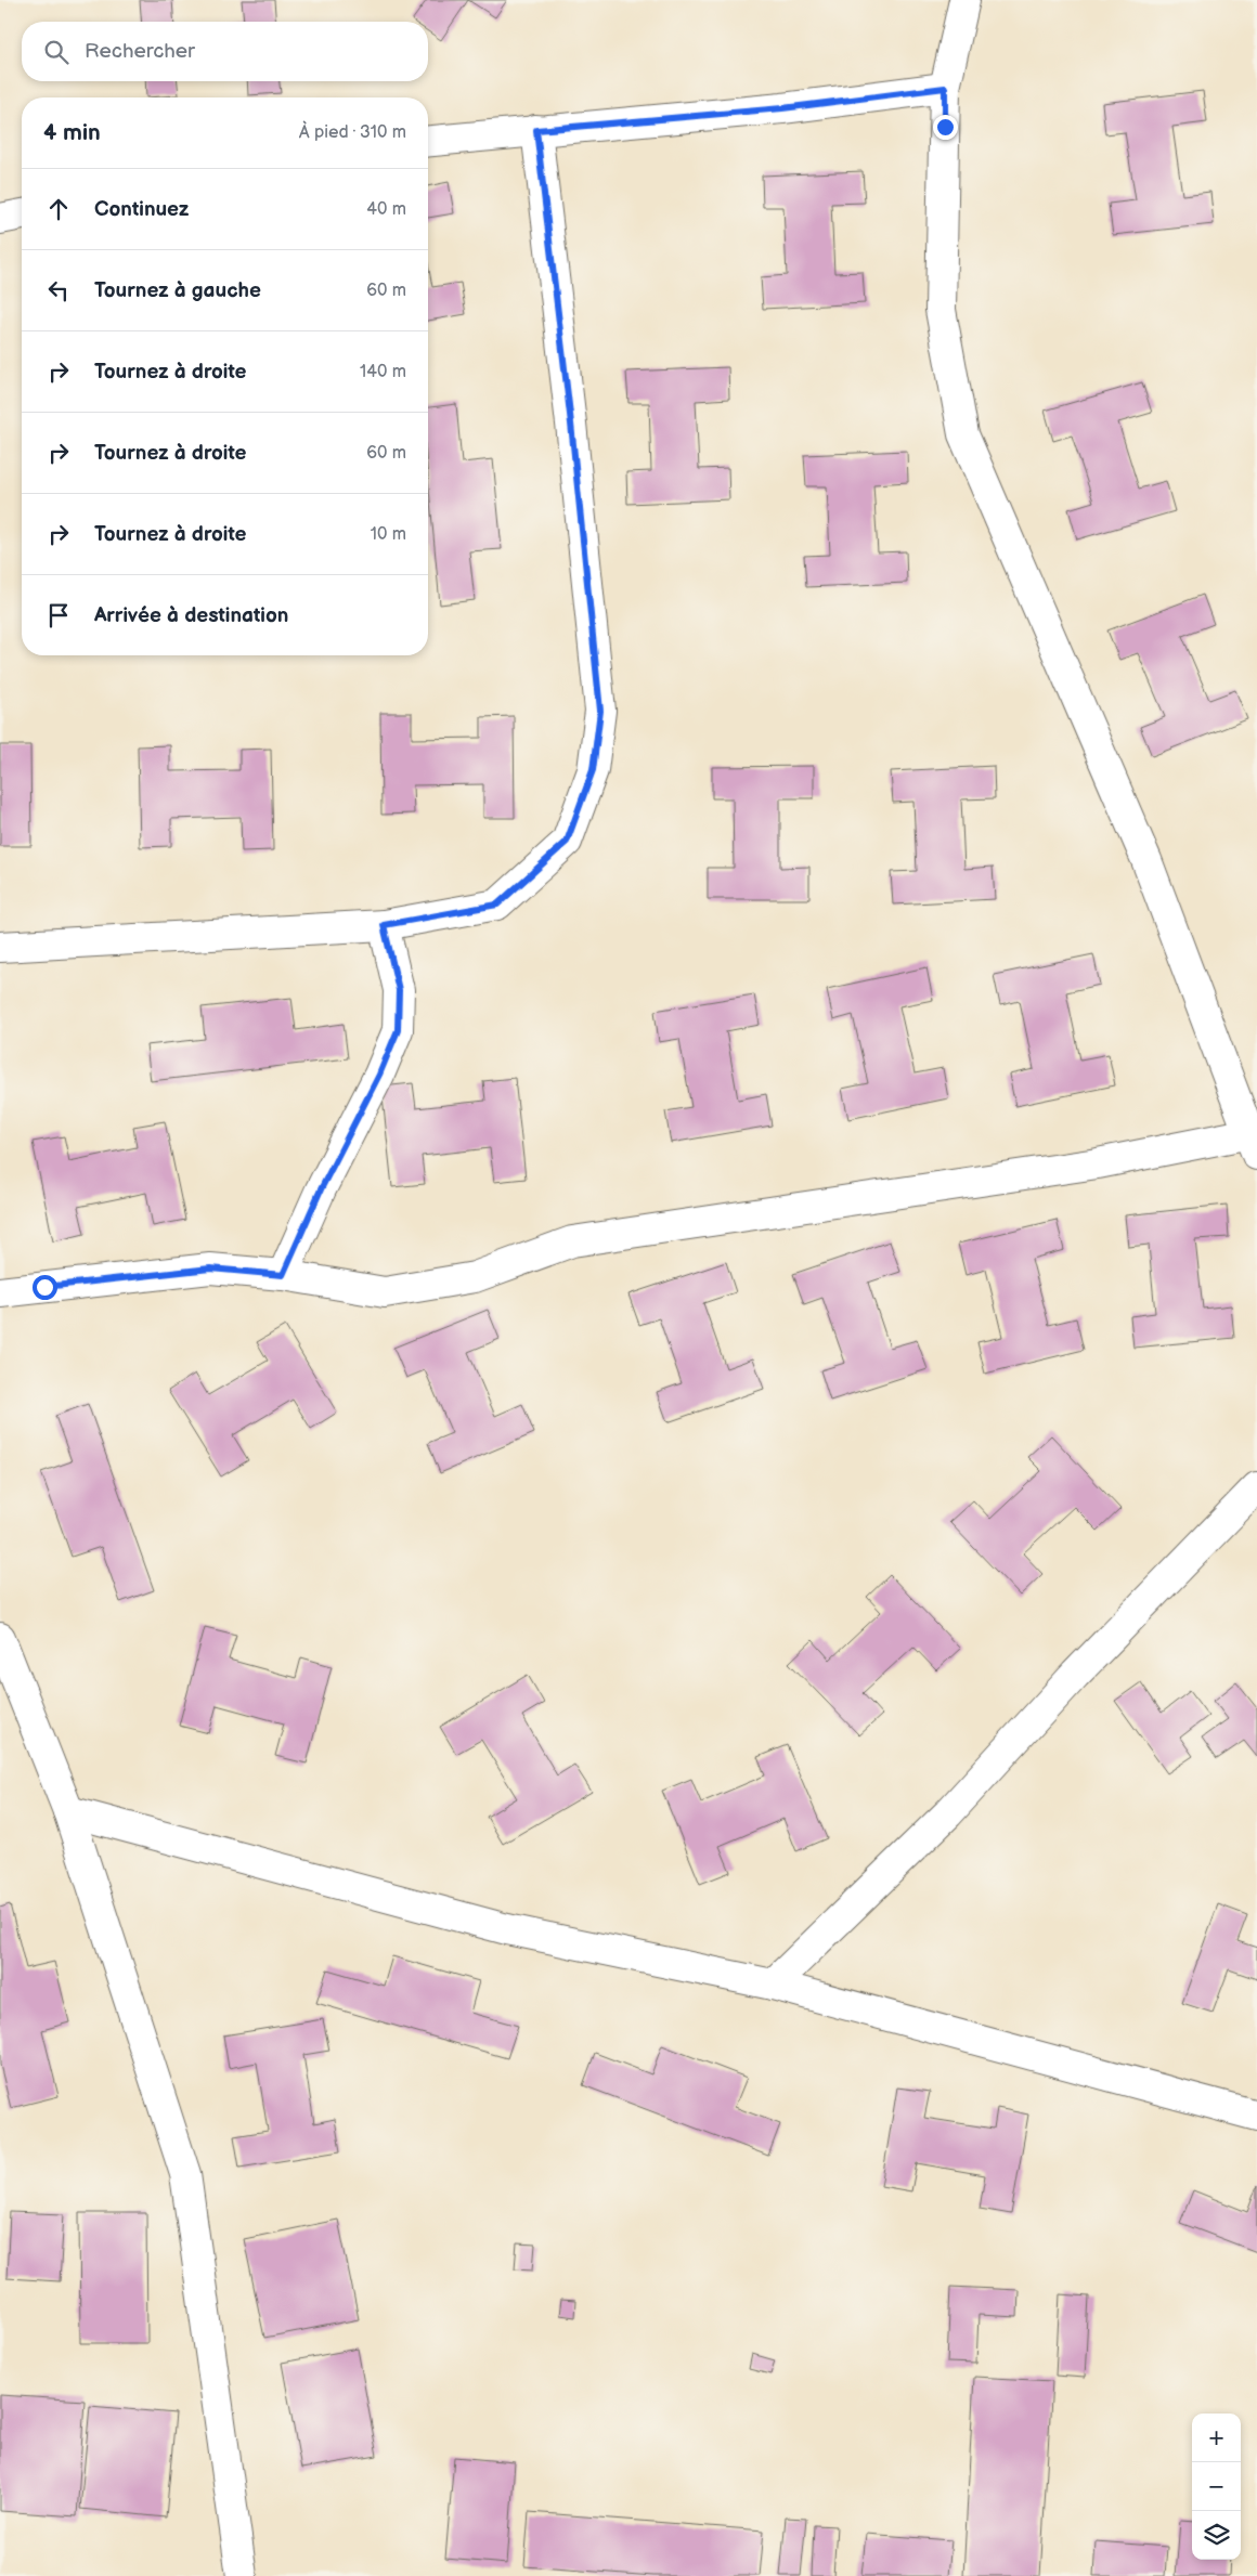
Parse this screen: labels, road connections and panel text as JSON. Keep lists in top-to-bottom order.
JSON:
{
  "page": {
    "search": "Rechercher",
    "heading": ["4 min", "À pied · 310 m"],
    "list": [
      ["Continuez", "40 m"],
      ["Tournez à gauche", "60 m"],
      ["Tournez à droite", "140 m"],
      ["Tournez à droite", "60 m"],
      ["Tournez à droite", "10 m"],
      "Arrivée à destination"
    ],
    "map_buttons": ["+", "−"]
  }
}
